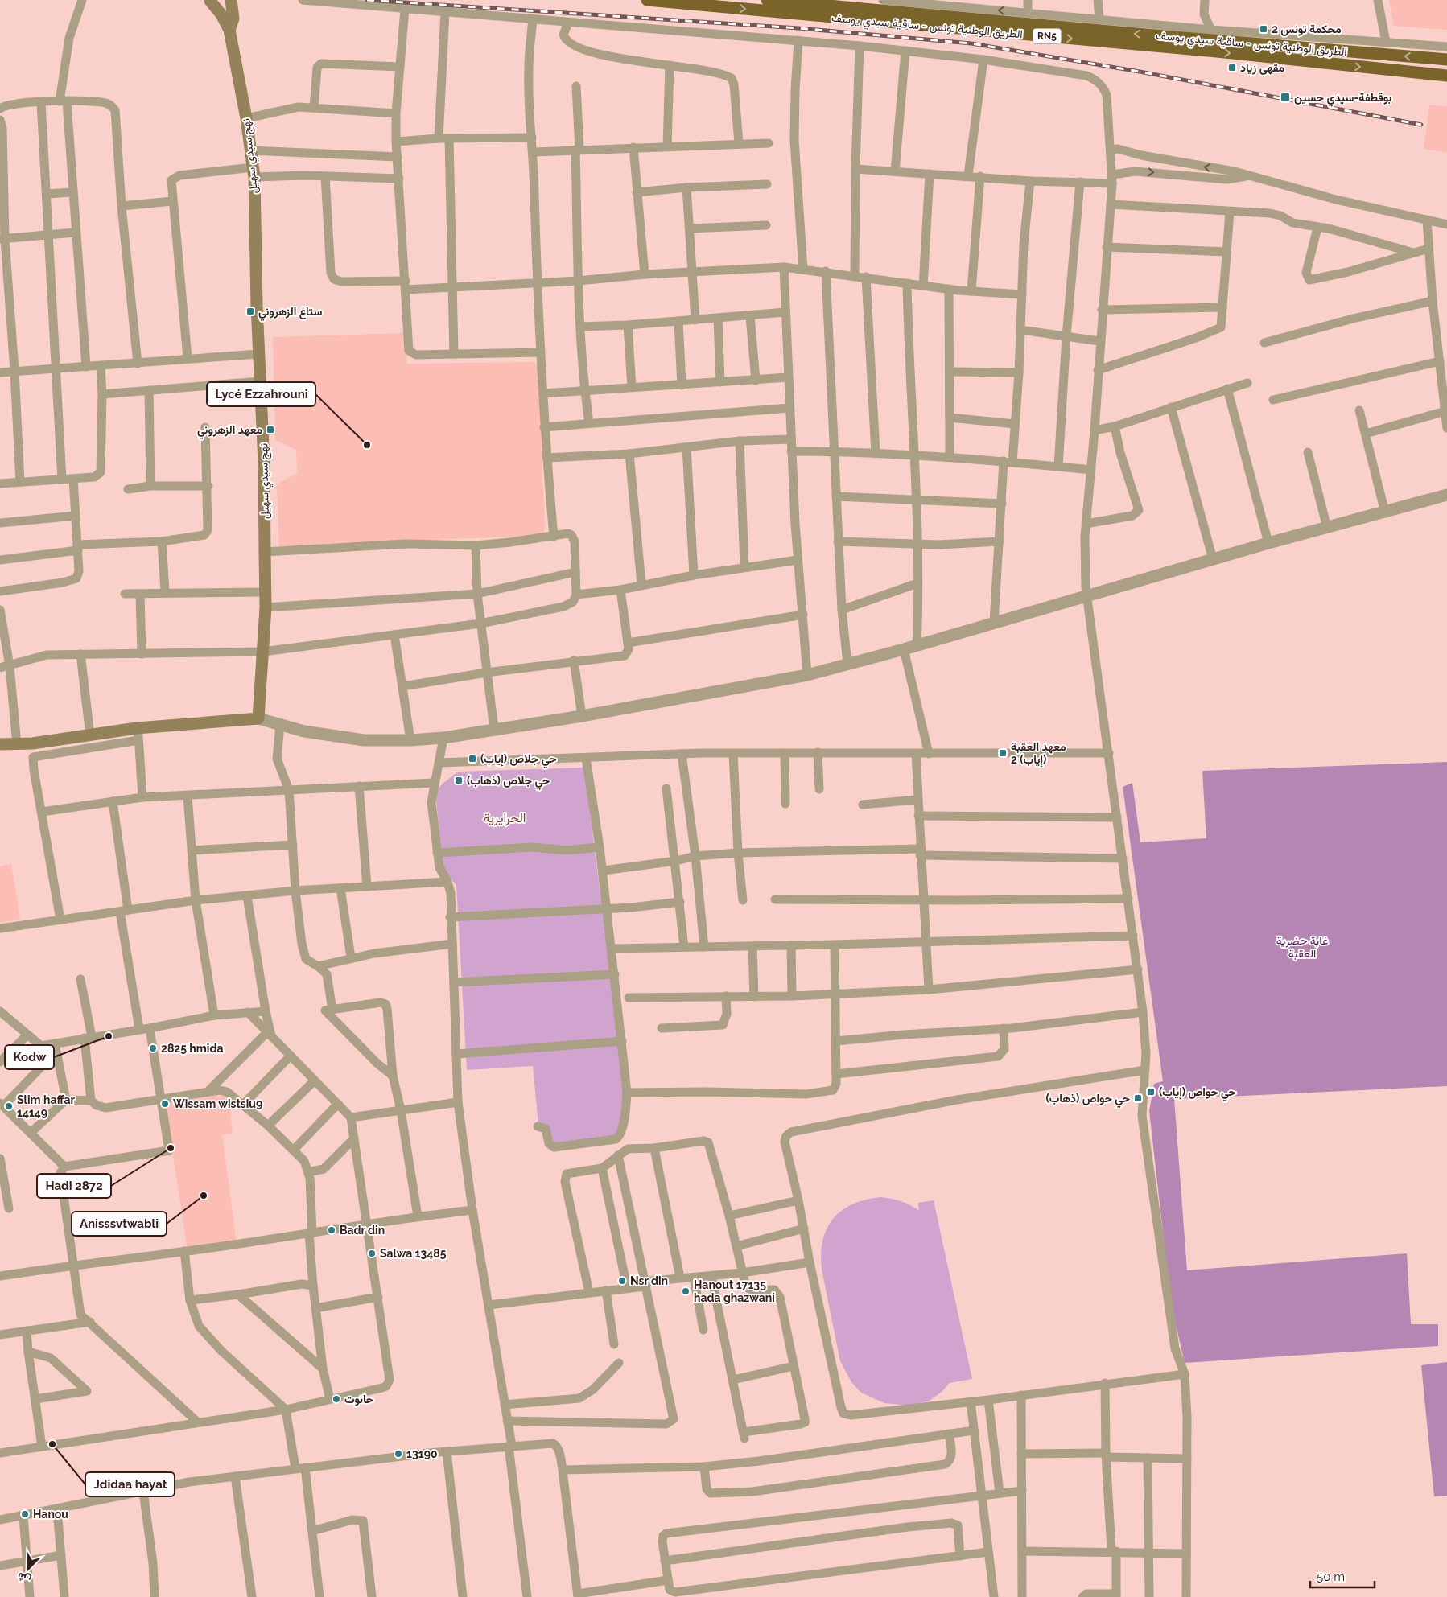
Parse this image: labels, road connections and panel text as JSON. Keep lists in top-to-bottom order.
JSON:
{
  "streets": {
    "highway": ["الطريق الوطنية تونس - ساقية سيدي يوسف", "RN5"],
    "main road": ["نهج سيدي سهيل"]
  },
  "districts": ["الحرايرية"],
  "parks": ["غابة حضرية العقبة"],
  "places": {
    "transit": [
      "محكمة تونس 2",
      "مقهى زياد",
      "بوقطفة-سيدي حسين",
      "ستاغ الزهروني",
      "معهد الزهروني",
      "معهد العقبة 2 (إياب)",
      "حي جلاص (إياب)",
      "حي جلاص (ذهاب)",
      "حي حواص (إياب)",
      "حي حواص (ذهاب)"
    ],
    "other": [
      "Lycé Ezzahrouni",
      "Kodw",
      "2825 hmida",
      "Wissam wistsiu9",
      "Slim haffar 14149",
      "Hadi 2872",
      "Anisssvtwabli",
      "Badr din",
      "Salwa 13485",
      "Nsr din",
      "Hanout 17135 hada ghazwani",
      "حانوت",
      "Jdidaa hayat",
      "13190",
      "Hanou"
    ]
  },
  "scale_bar": "50 m",
  "north": "bottom left"
}
